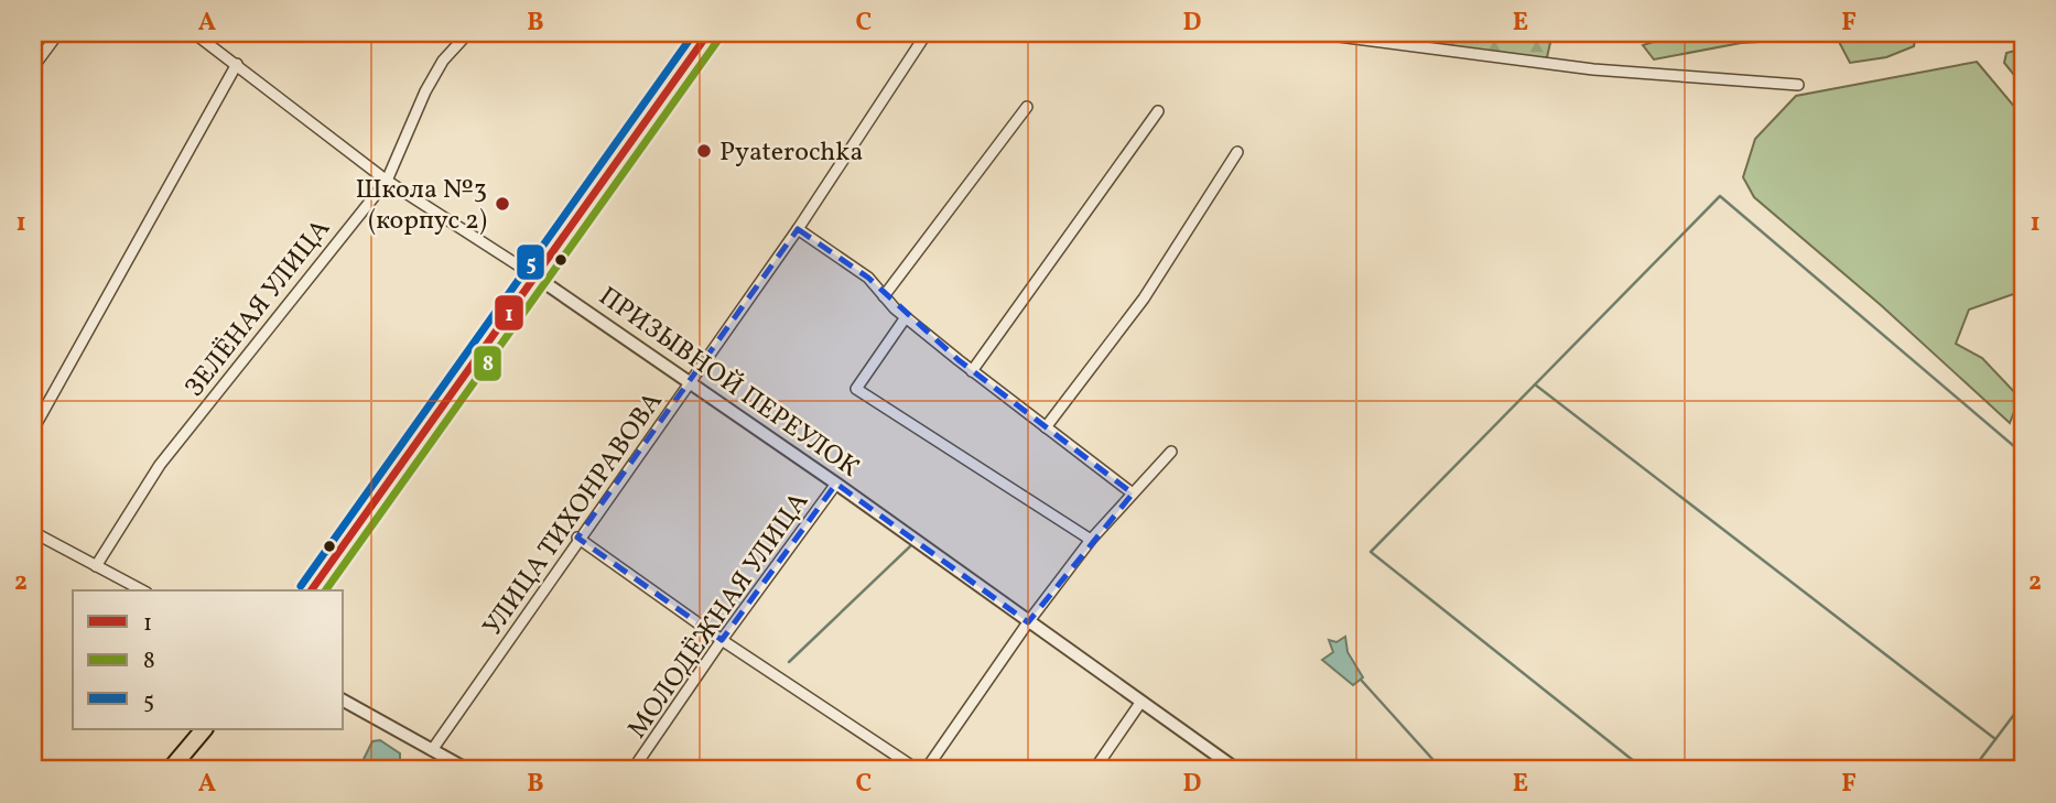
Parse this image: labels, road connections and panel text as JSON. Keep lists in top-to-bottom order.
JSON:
{
  "streets": {
    "street": [
      "ЗЕЛЁНАЯ УЛИЦА",
      "ПРИЗЫВНОЙ ПЕРЕУЛОК",
      "УЛИЦА ТИХОНРАВОВА",
      "МОЛОДЁЖНАЯ УЛИЦА"
    ]
  },
  "crossings": [
    ["ЗЕЛЁНАЯ УЛИЦА", "ПРИЗЫВНОЙ ПЕРЕУЛОК"],
    ["ПРИЗЫВНОЙ ПЕРЕУЛОК", "УЛИЦА ТИХОНРАВОВА"],
    ["ПРИЗЫВНОЙ ПЕРЕУЛОК", "МОЛОДЁЖНАЯ УЛИЦА"]
  ],
  "places": ["Pyaterochka", "Школа №3 (корпус 2)"],
  "lines": ["transit line 1", "transit line 5", "transit line 8"],
  "legend": ["1", "8", "5"],
  "grid": {
    "columns": [
      "A",
      "B",
      "C",
      "D",
      "E",
      "F"
    ],
    "rows": ["1", "2"]
  }
}
